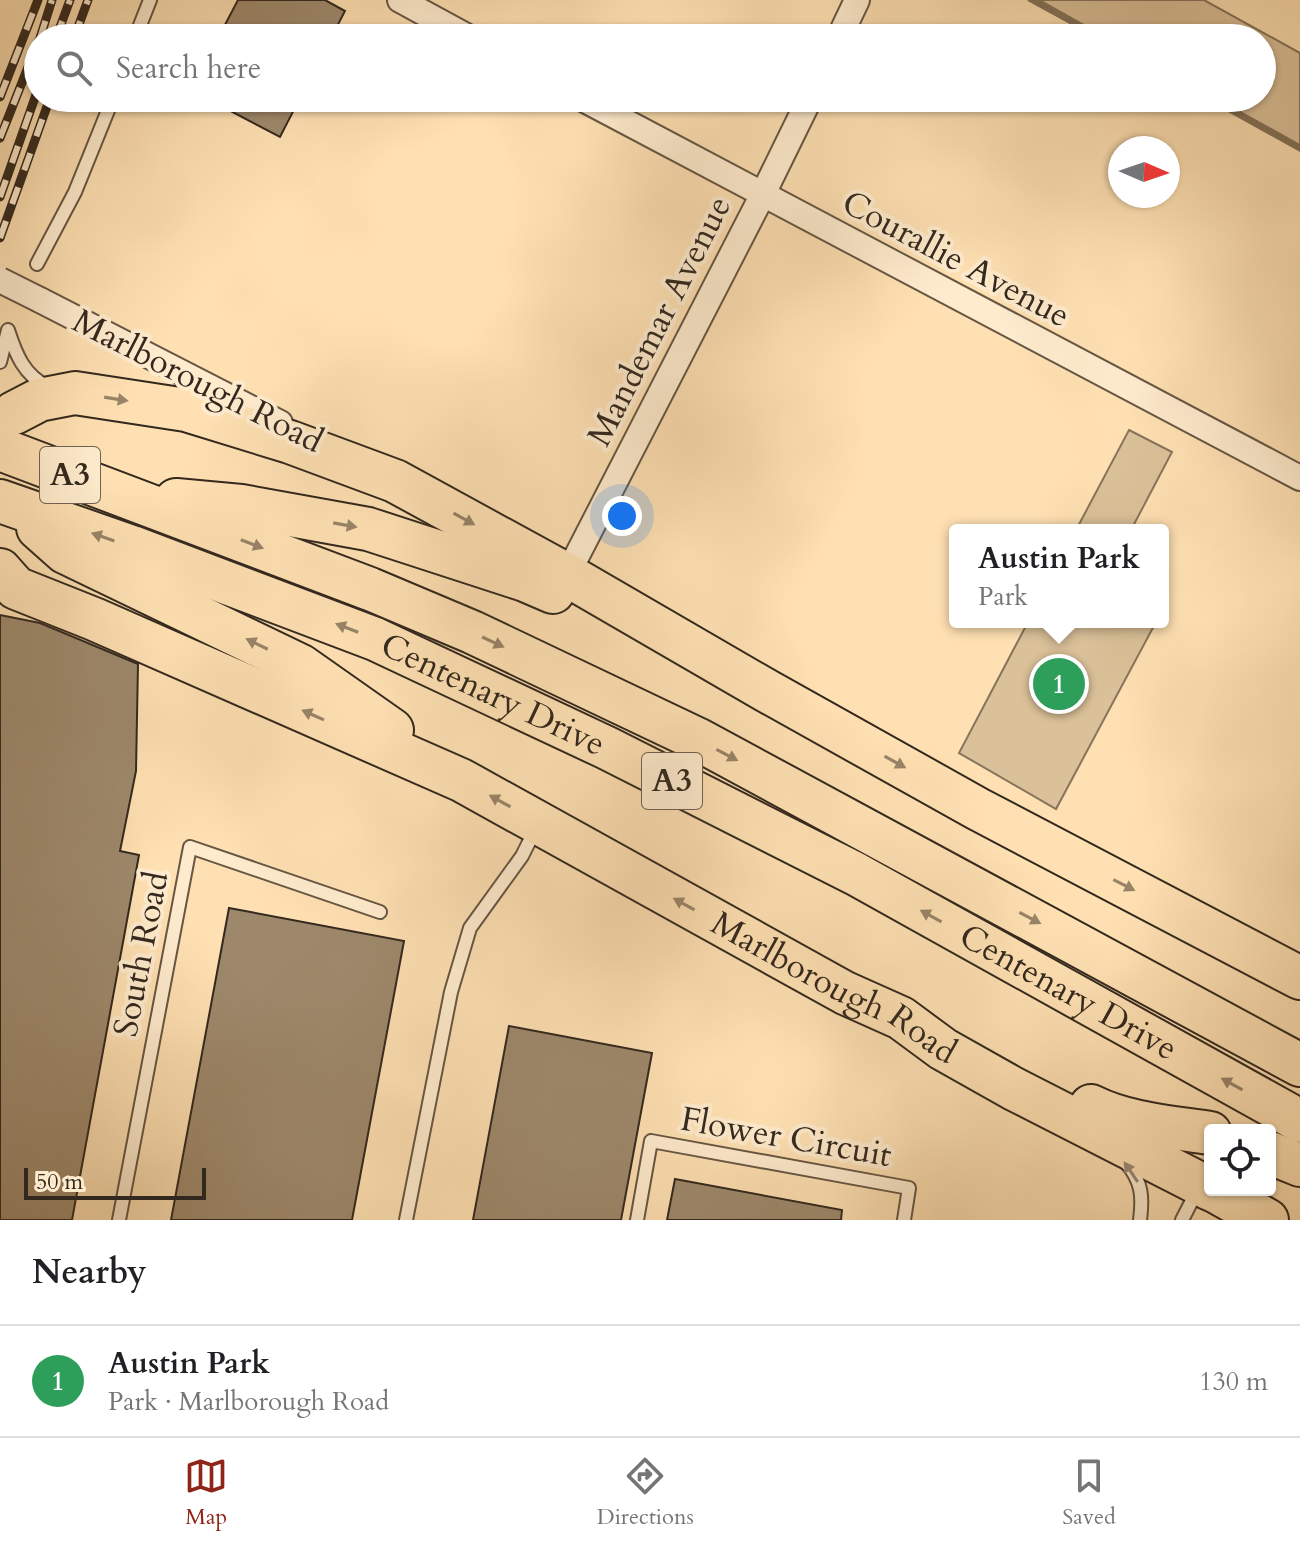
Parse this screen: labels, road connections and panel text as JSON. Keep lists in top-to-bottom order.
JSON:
{
  "streets": {
    "highway": ["Marlborough Road", "A3", "Centenary Drive"],
    "street": ["Courallie Avenue", "Mandemar Avenue"],
    "lane": ["South Road", "Flower Circuit"]
  },
  "crossings": [
    ["Courallie Avenue", "Mandemar Avenue"]
  ],
  "one_way": ["Marlborough Road"],
  "scale_bar": "50 m",
  "north": "right",
  "page": {
    "search": "Search here",
    "popup": ["Austin Park", "Park"],
    "pins": "1",
    "scale": "50 m",
    "heading": "Nearby",
    "list": [
      {
        "mark": "1",
        "name": "Austin Park",
        "note": "Park · Marlborough Road",
        "value": "130 m"
      }
    ],
    "nav": ["Map", "Directions", "Saved"]
  }
}
